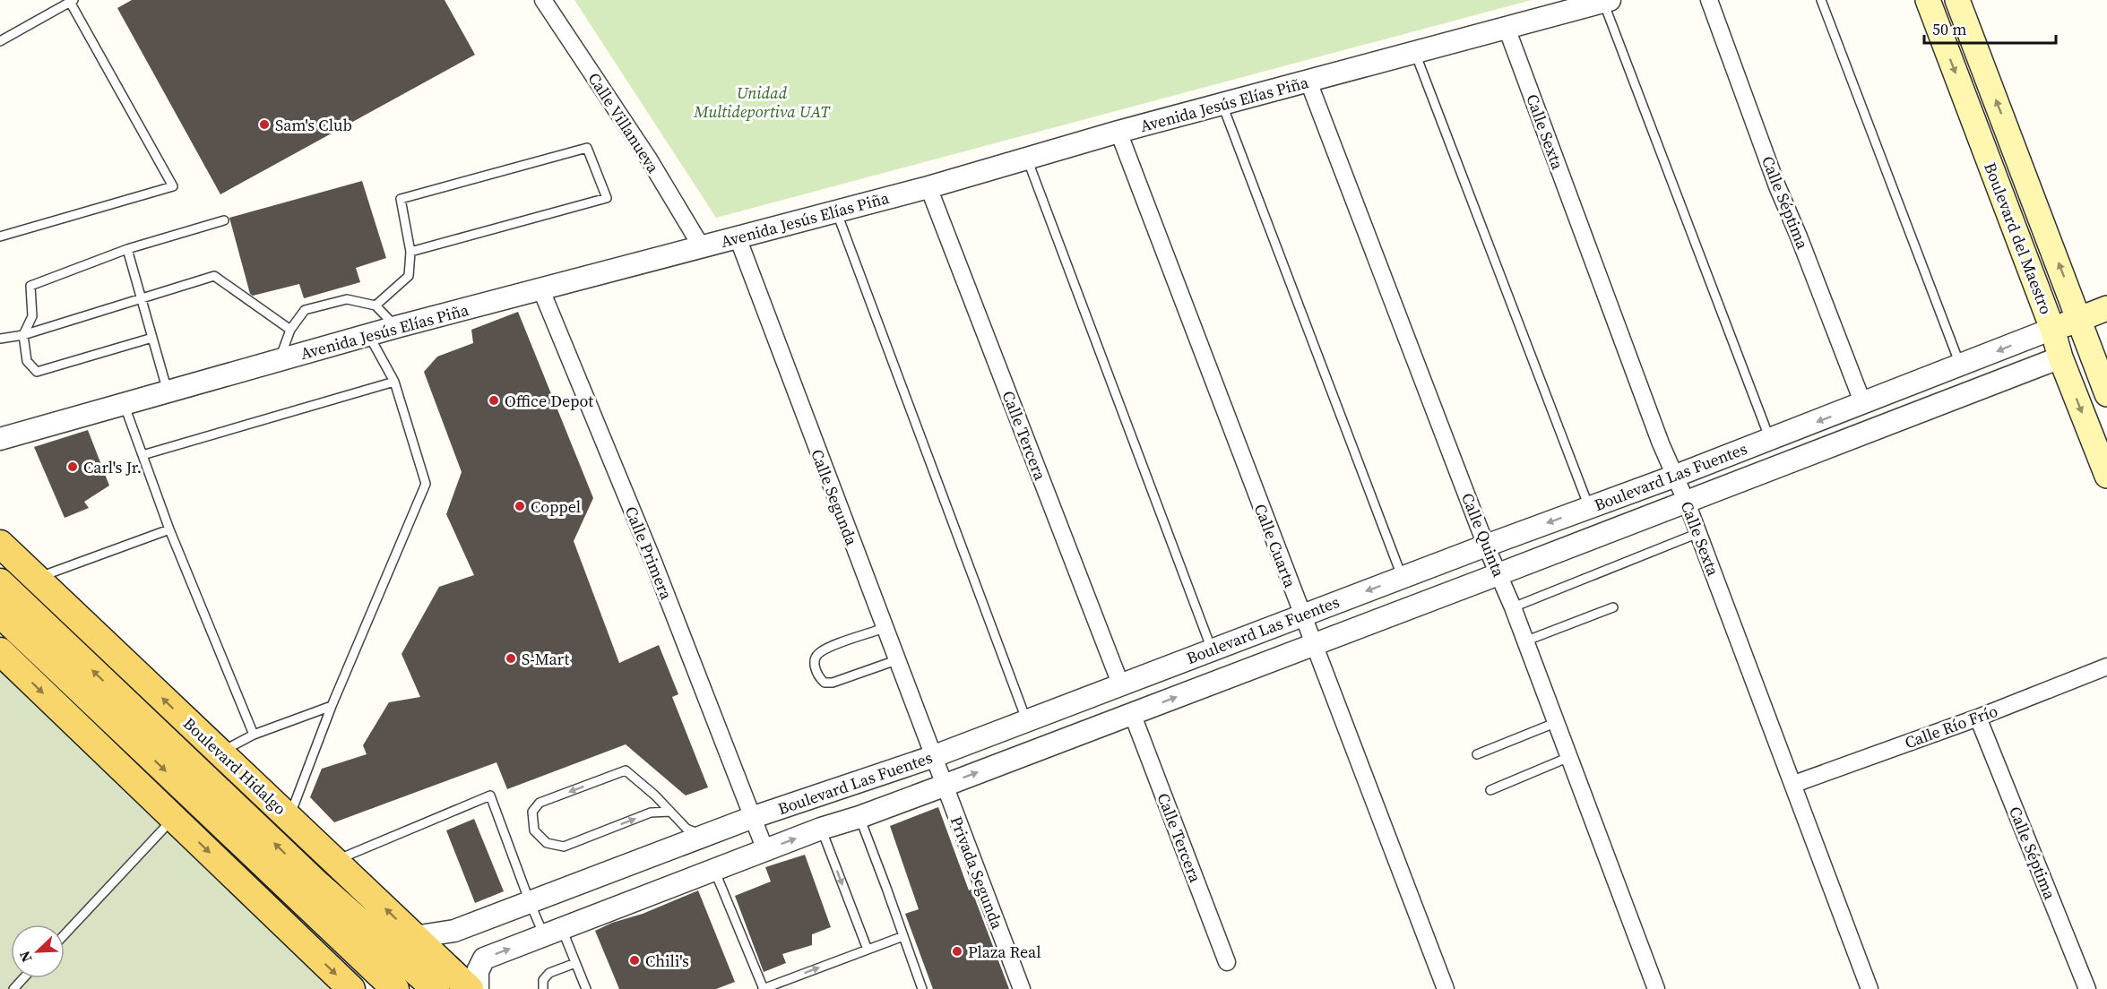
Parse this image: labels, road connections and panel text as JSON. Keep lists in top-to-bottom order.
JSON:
{
  "streets": {
    "main road": ["Boulevard del Maestro", "Boulevard Las Fuentes", "Boulevard Hidalgo"],
    "street": [
      "Avenida Jesús Elías Piña",
      "Calle Villanueva",
      "Calle Sexta",
      "Calle Séptima",
      "Calle Tercera",
      "Calle Segunda",
      "Calle Quinta",
      "Calle Cuarta",
      "Calle Primera",
      "Calle Río Frío",
      "Privada Segunda"
    ]
  },
  "crossings": [
    ["Avenida Jesús Elías Piña", "Calle Villanueva"],
    ["Avenida Jesús Elías Piña", "Calle Sexta"],
    ["Avenida Jesús Elías Piña", "Calle Tercera"],
    ["Avenida Jesús Elías Piña", "Calle Segunda"],
    ["Avenida Jesús Elías Piña", "Calle Quinta"],
    ["Avenida Jesús Elías Piña", "Calle Cuarta"],
    ["Avenida Jesús Elías Piña", "Calle Primera"],
    ["Calle Sexta", "Boulevard Las Fuentes"],
    ["Calle Sexta", "Calle Río Frío"],
    ["Calle Séptima", "Boulevard Las Fuentes"],
    ["Calle Séptima", "Calle Río Frío"],
    ["Boulevard del Maestro", "Boulevard Las Fuentes"],
    ["Calle Tercera", "Boulevard Las Fuentes"],
    ["Boulevard Las Fuentes", "Calle Segunda"],
    ["Boulevard Las Fuentes", "Calle Quinta"],
    ["Boulevard Las Fuentes", "Calle Cuarta"],
    ["Boulevard Las Fuentes", "Calle Primera"],
    ["Boulevard Las Fuentes", "Boulevard Hidalgo"],
    ["Boulevard Las Fuentes", "Privada Segunda"],
    ["Calle Segunda", "Privada Segunda"]
  ],
  "parks": ["Unidad Multideportiva UAT"],
  "places": [
    "Sam's Club",
    "Office Depot",
    "Carl's Jr.",
    "Coppel",
    "S-Mart",
    "Plaza Real",
    "Chili's"
  ],
  "scale_bar": "50 m",
  "north": "bottom left"
}
